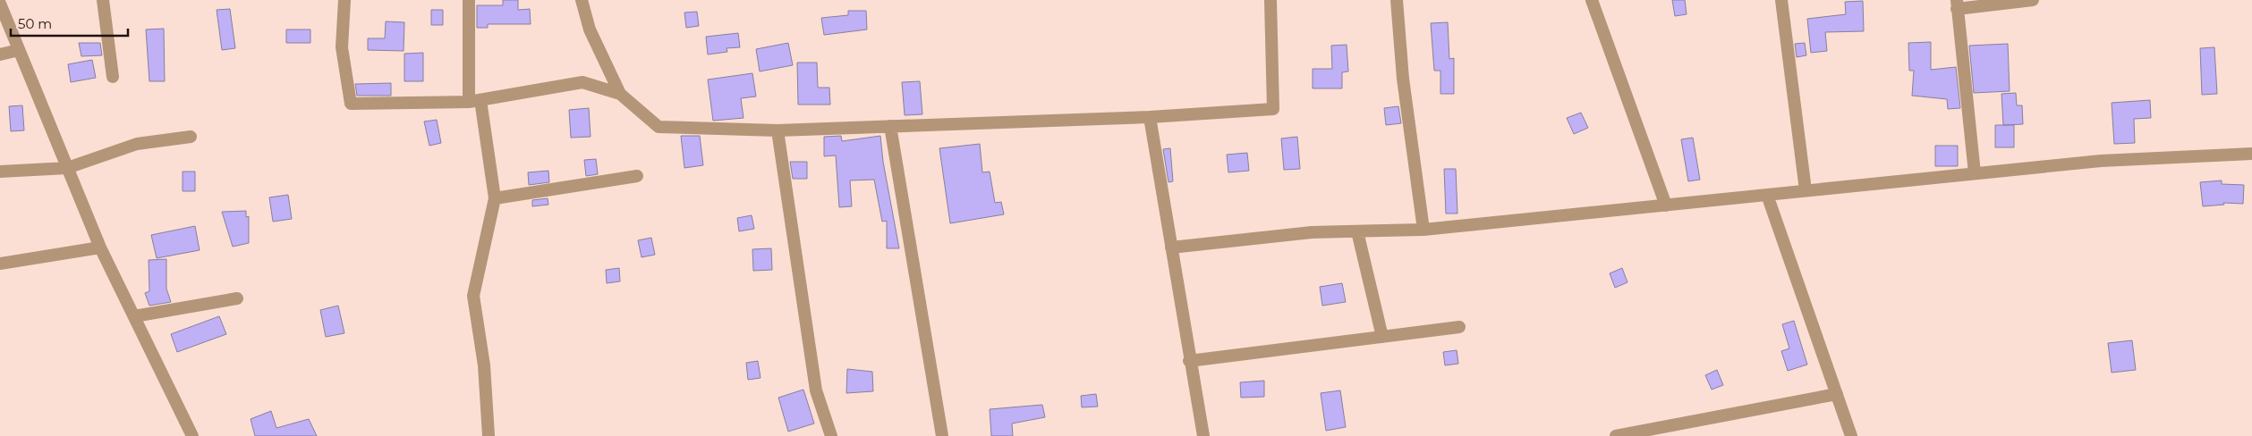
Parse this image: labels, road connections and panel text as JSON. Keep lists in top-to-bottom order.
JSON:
{
  "scale_bar": "50 m"
}
